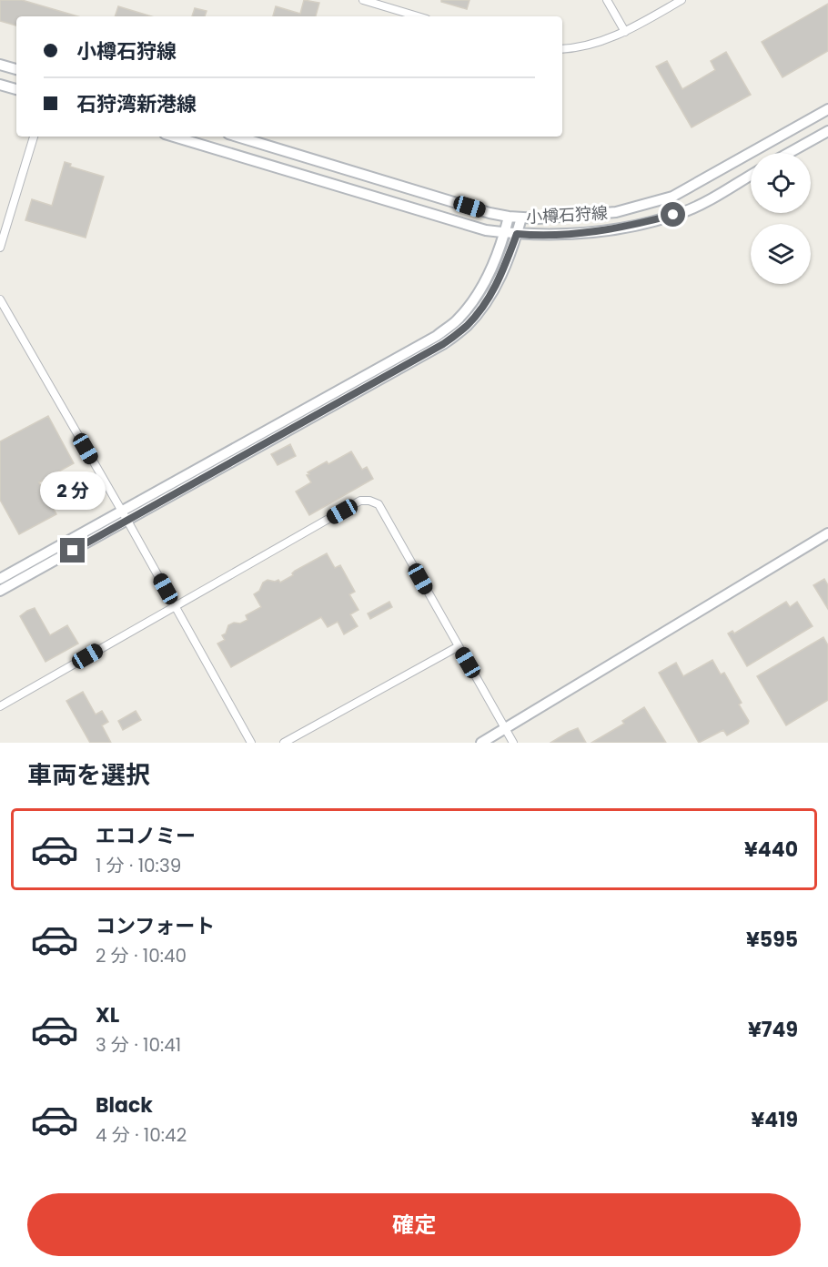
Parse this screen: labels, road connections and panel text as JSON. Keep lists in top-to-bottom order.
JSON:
{
  "streets": {
    "main road": ["小樽石狩線"]
  },
  "page": {
    "banner": ["小樽石狩線", "石狩湾新港線"],
    "bubble": "2 分",
    "heading": "車両を選択",
    "list": [
      {
        "name": "エコノミー",
        "note": "1 分 · 10:39",
        "value": "¥440"
      },
      {
        "name": "コンフォート",
        "note": "2 分 · 10:40",
        "value": "¥595"
      },
      {
        "name": "XL",
        "note": "3 分 · 10:41",
        "value": "¥749"
      },
      {
        "name": "Black",
        "note": "4 分 · 10:42",
        "value": "¥419"
      }
    ],
    "buttons": "確定"
  }
}
